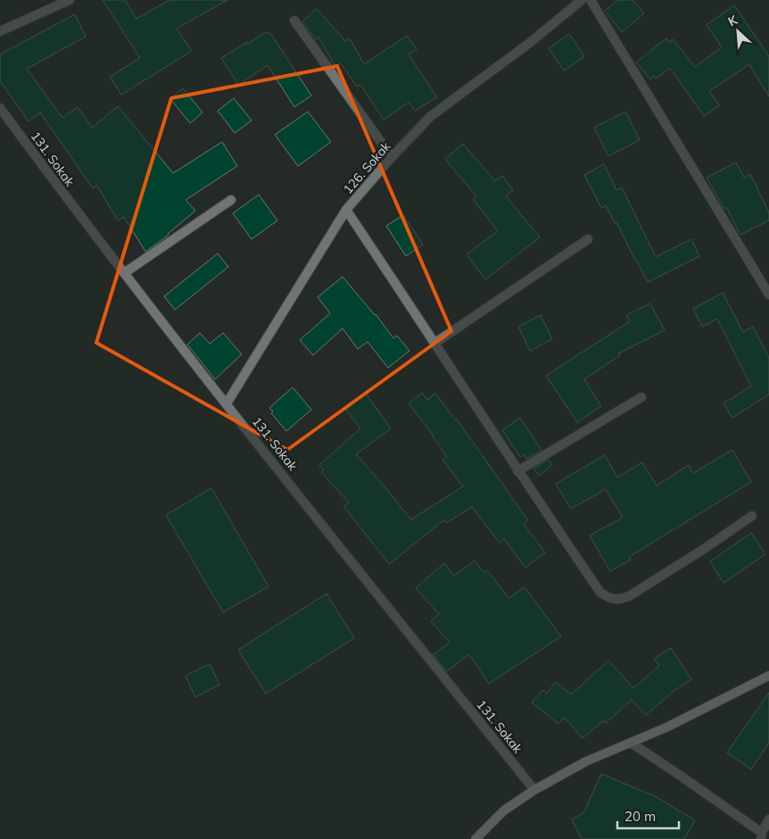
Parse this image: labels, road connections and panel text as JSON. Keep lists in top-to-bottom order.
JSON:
{
  "streets": {
    "street": ["131. Sokak", "126. Sokak"]
  },
  "crossings": [
    ["131. Sokak", "126. Sokak"]
  ],
  "scale_bar": "20 m",
  "north": "top left"
}
